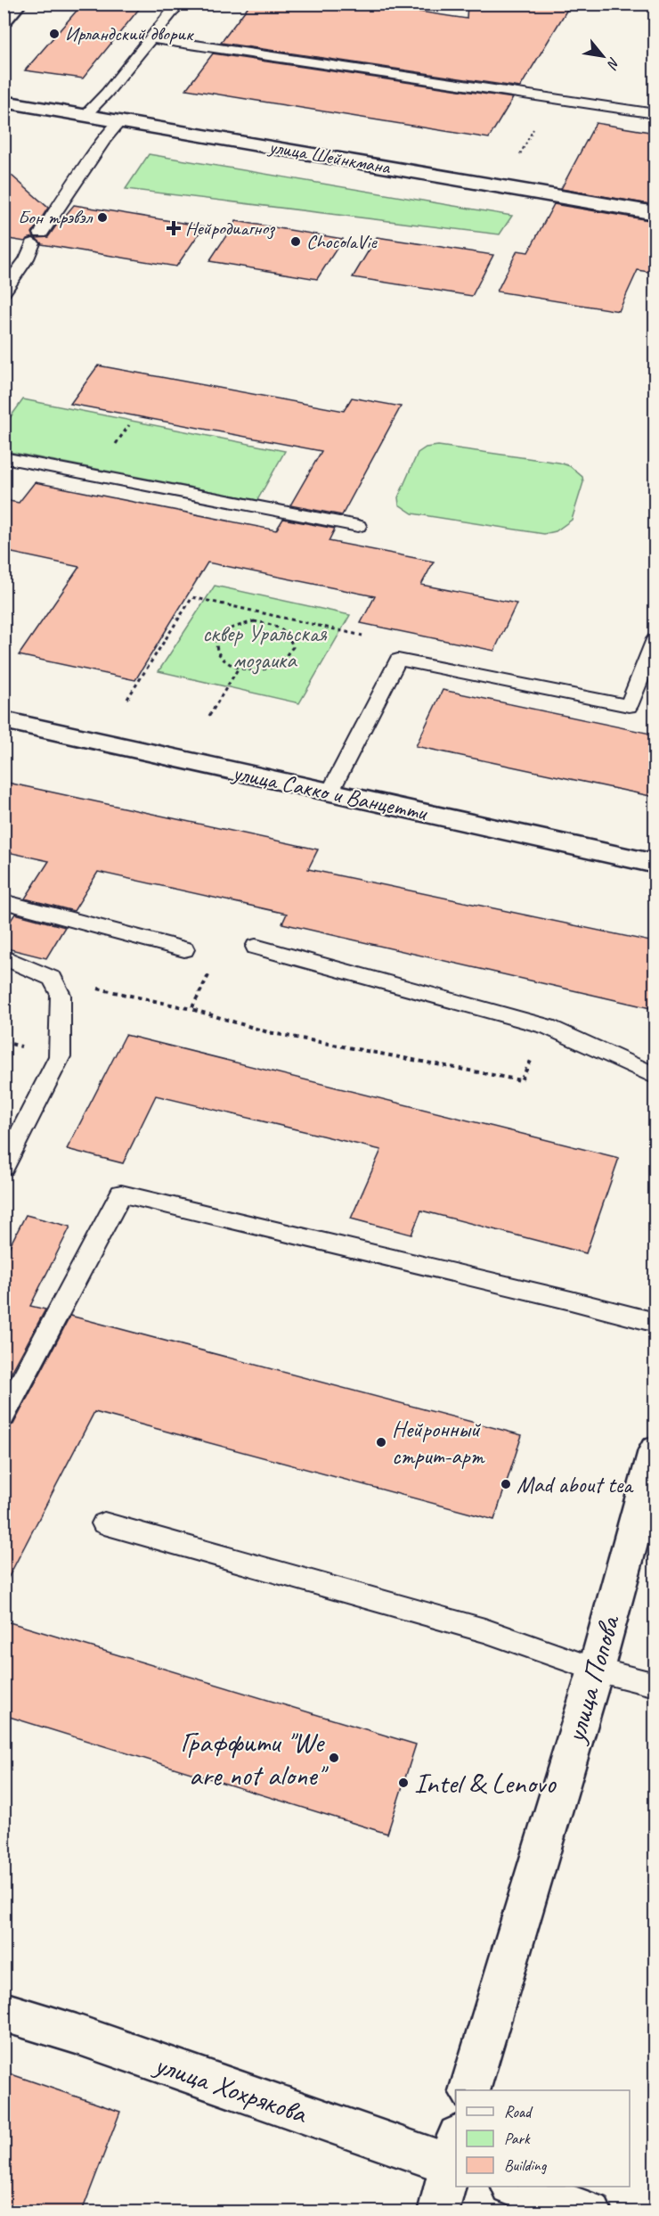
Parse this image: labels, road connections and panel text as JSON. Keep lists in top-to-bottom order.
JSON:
{
  "streets": {
    "street": [
      "улица Шейнкмана",
      "улица Сакко и Ванцетти",
      "улица Попова",
      "улица Хохрякова"
    ]
  },
  "parks": ["сквер Уральская мозаика"],
  "places": {
    "other": [
      "Ирландский дворик",
      "Бон трэвэл",
      "ChocolaVie",
      "Нейронный стрит-арт",
      "Mad about tea",
      "Граффити \"We are not alone\"",
      "Intel & Lenovo"
    ],
    "health": ["Нейродиагноз"]
  },
  "legend": ["Road", "Park", "Building"],
  "north": "bottom right"
}
